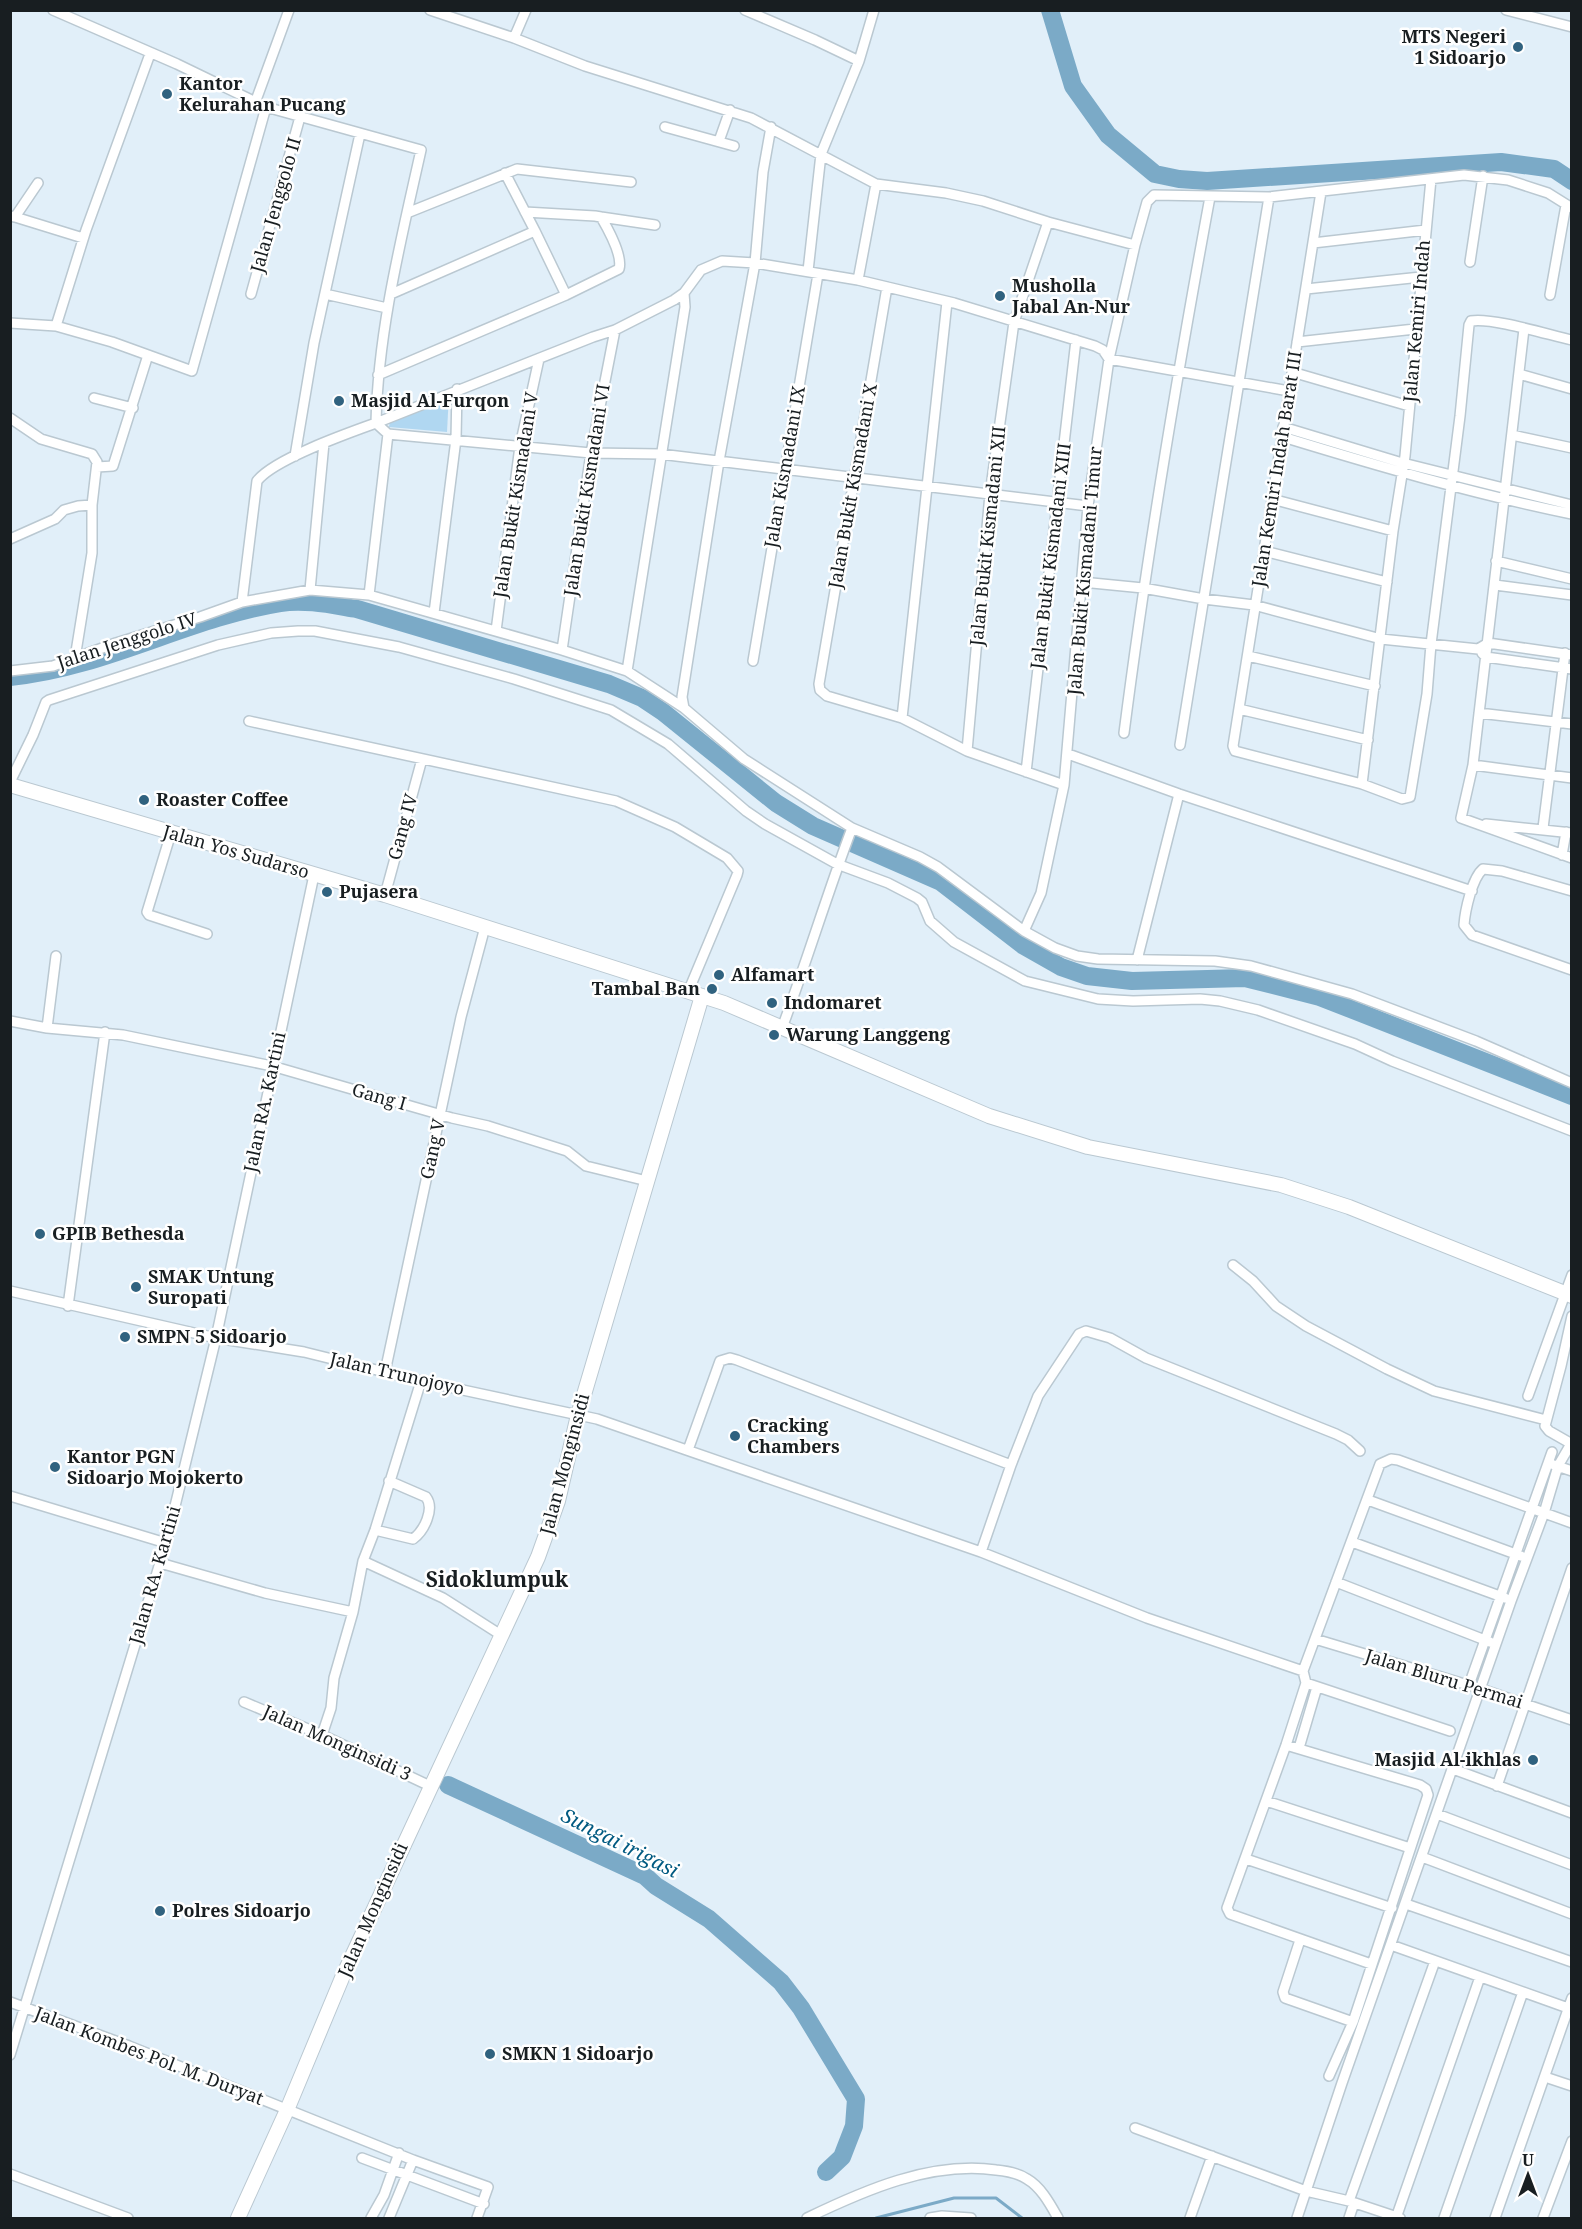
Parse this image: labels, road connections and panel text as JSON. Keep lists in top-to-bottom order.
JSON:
{
  "streets": {
    "main road": ["Jalan Yos Sudarso", "Jalan Monginsidi"],
    "street": [
      "Jalan Jenggolo II",
      "Jalan Kemiri Indah",
      "Jalan Kismadani IX",
      "Jalan Kemiri Indah Barat III",
      "Jalan Bukit Kismadani X",
      "Jalan Bukit Kismadani VI",
      "Jalan Bukit Kismadani V",
      "Jalan Bukit Kismadani XII",
      "Jalan Bukit Kismadani XIII",
      "Jalan Bukit Kismadani Timur",
      "Jalan Jenggolo IV",
      "Gang IV",
      "Gang I",
      "Jalan RA. Kartini",
      "Gang V",
      "Jalan Trunojoyo",
      "Jalan Bluru Permai",
      "Jalan Monginsidi 3",
      "Jalan Kombes Pol. M. Duryat"
    ]
  },
  "crossings": [
    ["Jalan Kemiri Indah", "Jalan Kemiri Indah Barat III"],
    ["Jalan Bukit Kismadani VI", "Jalan Jenggolo IV"],
    ["Jalan Bukit Kismadani V", "Jalan Jenggolo IV"],
    ["Jalan Bukit Kismadani Timur", "Jalan Jenggolo IV"],
    ["Gang IV", "Jalan Yos Sudarso"],
    ["Jalan Yos Sudarso", "Jalan RA. Kartini"],
    ["Jalan Yos Sudarso", "Gang V"],
    ["Jalan Yos Sudarso", "Jalan Monginsidi"],
    ["Gang I", "Jalan RA. Kartini"],
    ["Gang I", "Gang V"],
    ["Gang I", "Jalan Monginsidi"],
    ["Jalan RA. Kartini", "Jalan Trunojoyo"],
    ["Jalan RA. Kartini", "Jalan Kombes Pol. M. Duryat"],
    ["Gang V", "Jalan Trunojoyo"],
    ["Jalan Trunojoyo", "Jalan Monginsidi"],
    ["Jalan Monginsidi", "Jalan Monginsidi 3"],
    ["Jalan Monginsidi", "Jalan Kombes Pol. M. Duryat"]
  ],
  "districts": ["Sidoklumpuk"],
  "water": ["Sungai irigasi"],
  "places": [
    "MTS Negeri 1 Sidoarjo",
    "Kantor Kelurahan Pucang",
    "Musholla Jabal An-Nur",
    "Masjid Al-Furqon",
    "Roaster Coffee",
    "Pujasera",
    "Alfamart",
    "Tambal Ban",
    "Indomaret",
    "Warung Langgeng",
    "GPIB Bethesda",
    "SMAK Untung Suropati",
    "SMPN 5 Sidoarjo",
    "Cracking Chambers",
    "Kantor PGN Sidoarjo Mojokerto",
    "Masjid Al-ikhlas",
    "Polres Sidoarjo",
    "SMKN 1 Sidoarjo"
  ],
  "north": "top"
}
